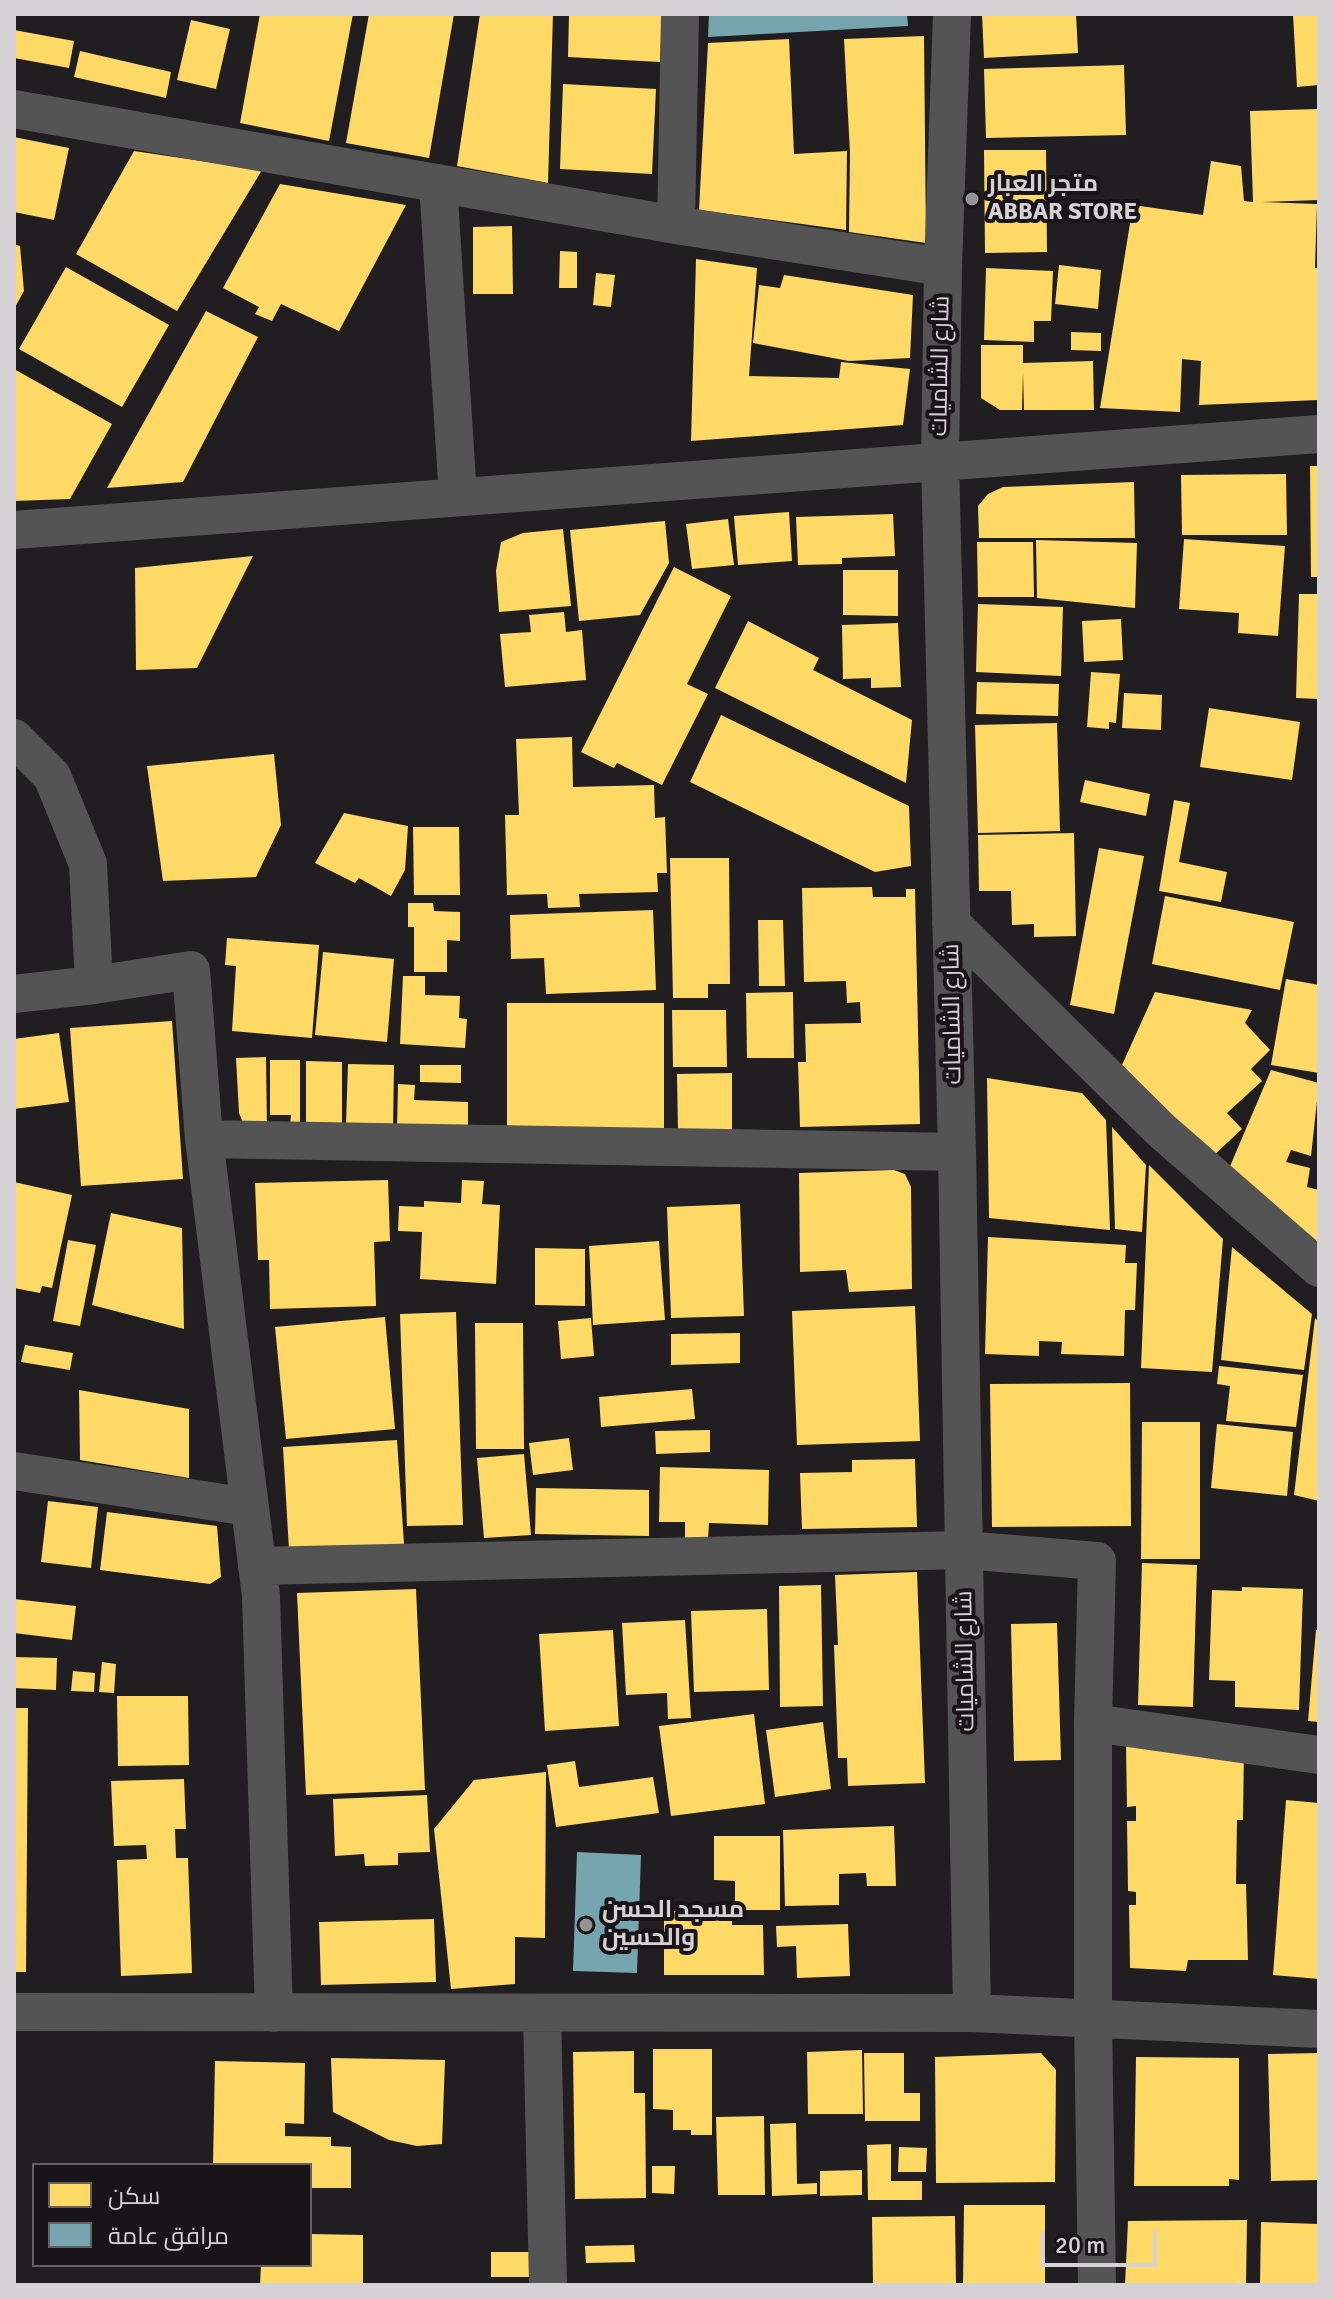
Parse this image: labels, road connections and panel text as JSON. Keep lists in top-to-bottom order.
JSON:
{
  "streets": {
    "street": ["شارع الشاميات"]
  },
  "places": ["متجر العبار ABBAR STORE", "مسجد الحسن والحسين"],
  "legend": ["سكن", "مرافق عامة"],
  "scale_bar": "20 m"
}
